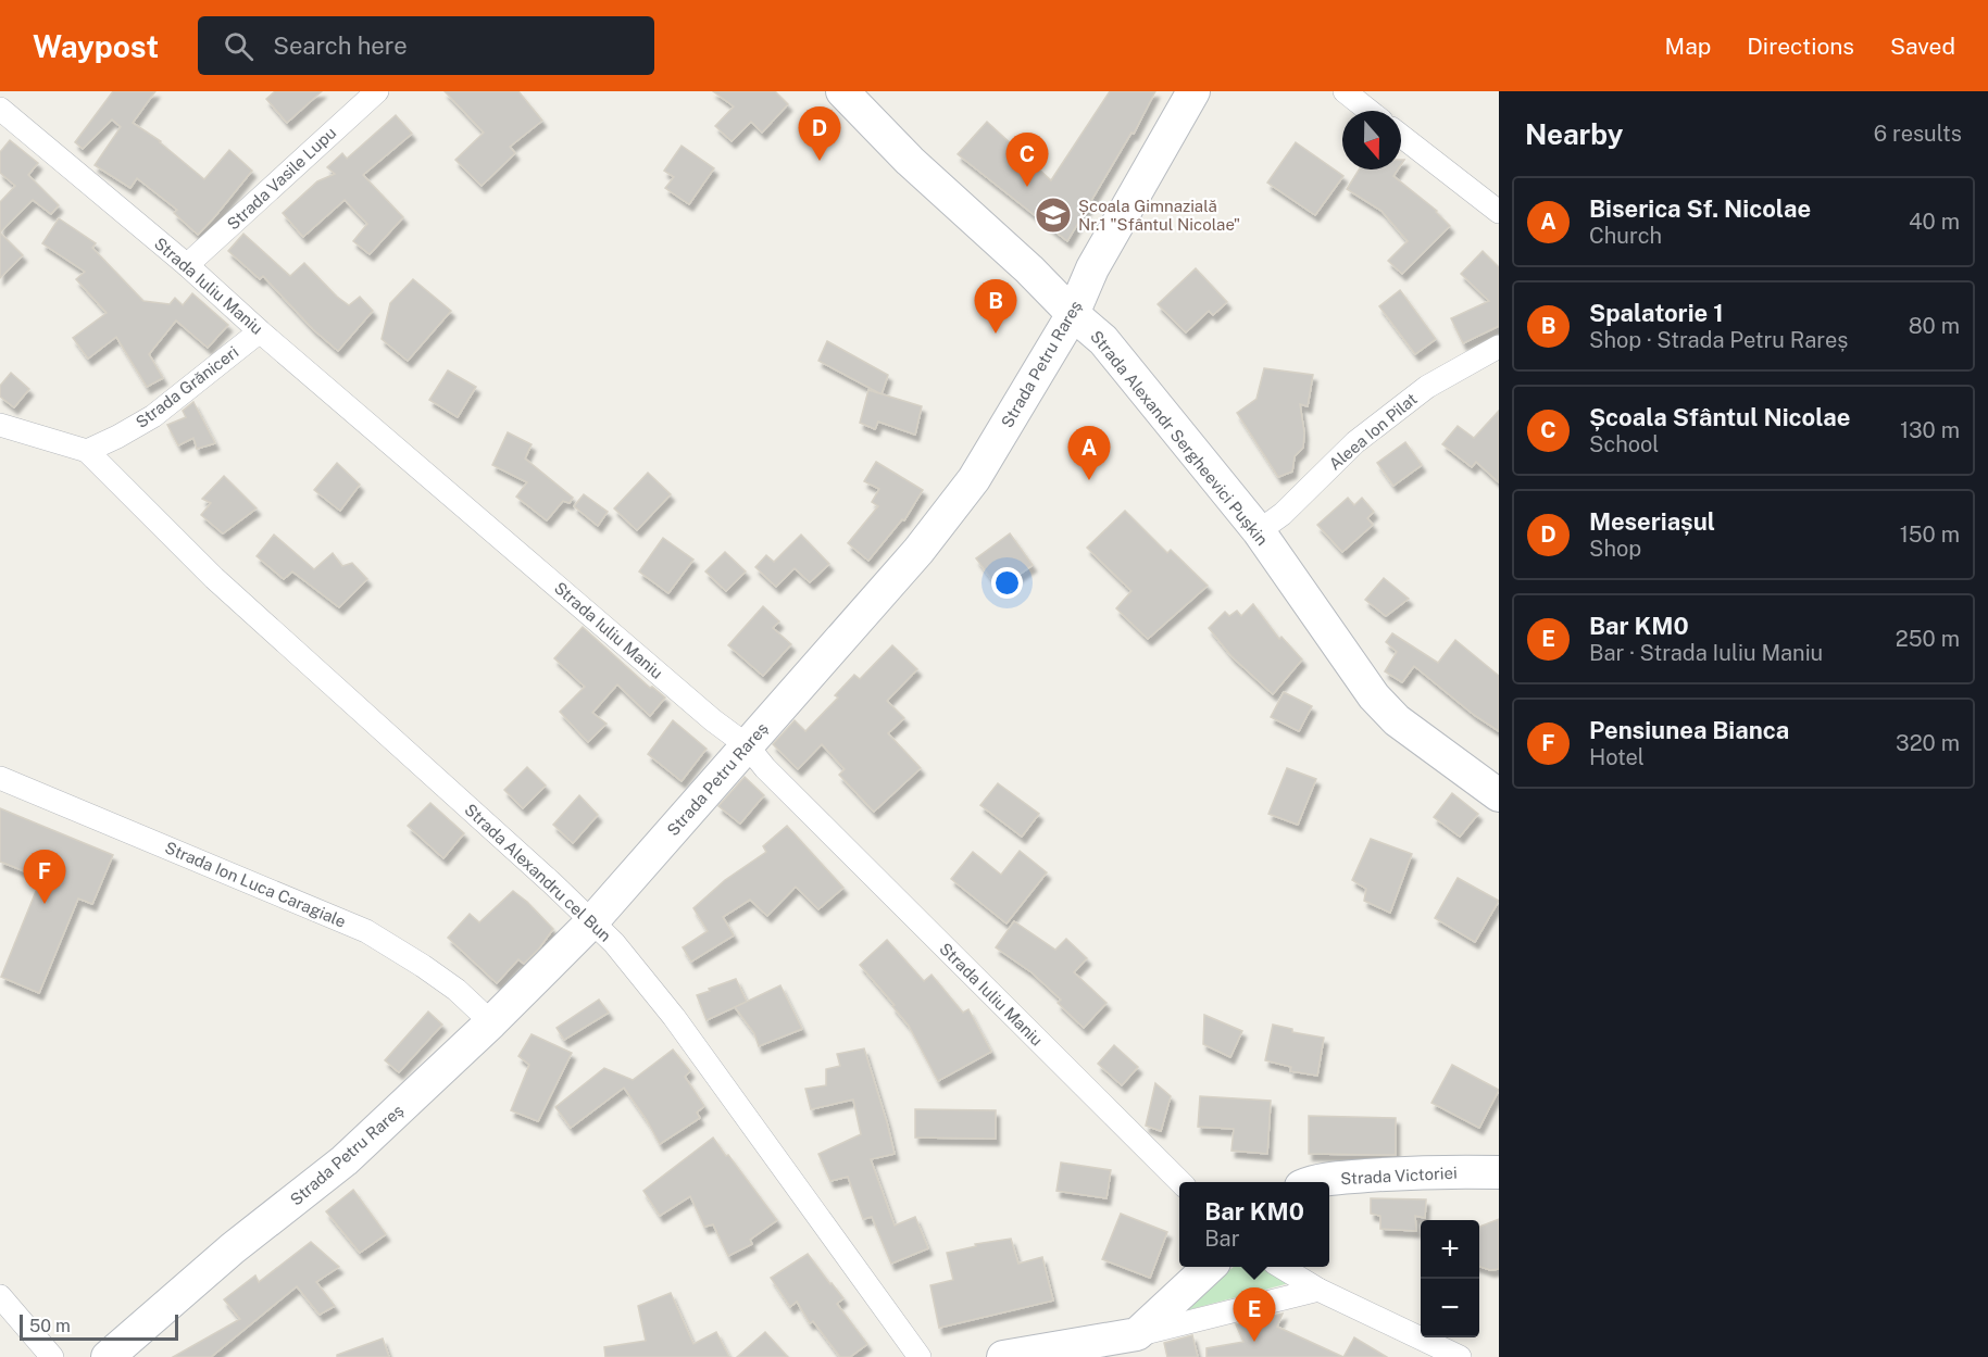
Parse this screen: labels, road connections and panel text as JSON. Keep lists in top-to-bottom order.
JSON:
{
  "streets": {
    "main road": ["Strada Petru Rareș", "Strada Alexandr Sergheevici Pușkin", "Strada Victoriei"],
    "street": [
      "Strada Vasile Lupu",
      "Strada Iuliu Maniu",
      "Strada Grăniceri",
      "Aleea Ion Pilat",
      "Strada Alexandru cel Bun",
      "Strada Ion Luca Caragiale"
    ]
  },
  "crossings": [
    ["Strada Vasile Lupu", "Strada Iuliu Maniu"],
    ["Strada Iuliu Maniu", "Strada Petru Rareș"],
    ["Strada Iuliu Maniu", "Strada Grăniceri"],
    ["Strada Petru Rareș", "Strada Alexandr Sergheevici Pușkin"],
    ["Strada Petru Rareș", "Strada Alexandru cel Bun"],
    ["Strada Petru Rareș", "Strada Ion Luca Caragiale"],
    ["Strada Grăniceri", "Strada Alexandru cel Bun"],
    ["Aleea Ion Pilat", "Strada Alexandr Sergheevici Pușkin"]
  ],
  "places": {
    "school or university": ["Școala Gimnazială Nr.1 \"Sfântul Nicolae\""]
  },
  "scale_bar": "50 m",
  "north": "bottom",
  "page": {
    "header": "Waypost",
    "search": "Search here",
    "nav": ["Map", "Directions", "Saved"],
    "heading": ["Nearby", "6 results"],
    "pins": [
      "D",
      "C",
      "B",
      "A",
      "F",
      "E"
    ],
    "list": [
      {
        "mark": "A",
        "name": "Biserica Sf. Nicolae",
        "note": "Church",
        "value": "40 m"
      },
      {
        "mark": "B",
        "name": "Spalatorie 1",
        "note": "Shop · Strada Petru Rareș",
        "value": "80 m"
      },
      {
        "mark": "C",
        "name": "Școala Sfântul Nicolae",
        "note": "School",
        "value": "130 m"
      },
      {
        "mark": "D",
        "name": "Meseriașul",
        "note": "Shop",
        "value": "150 m"
      },
      {
        "mark": "E",
        "name": "Bar KM0",
        "note": "Bar · Strada Iuliu Maniu",
        "value": "250 m"
      },
      {
        "mark": "F",
        "name": "Pensiunea Bianca",
        "note": "Hotel",
        "value": "320 m"
      }
    ],
    "popup": ["Bar KM0", "Bar"],
    "map_buttons": ["+", "−"],
    "scale": "50 m"
  }
}
